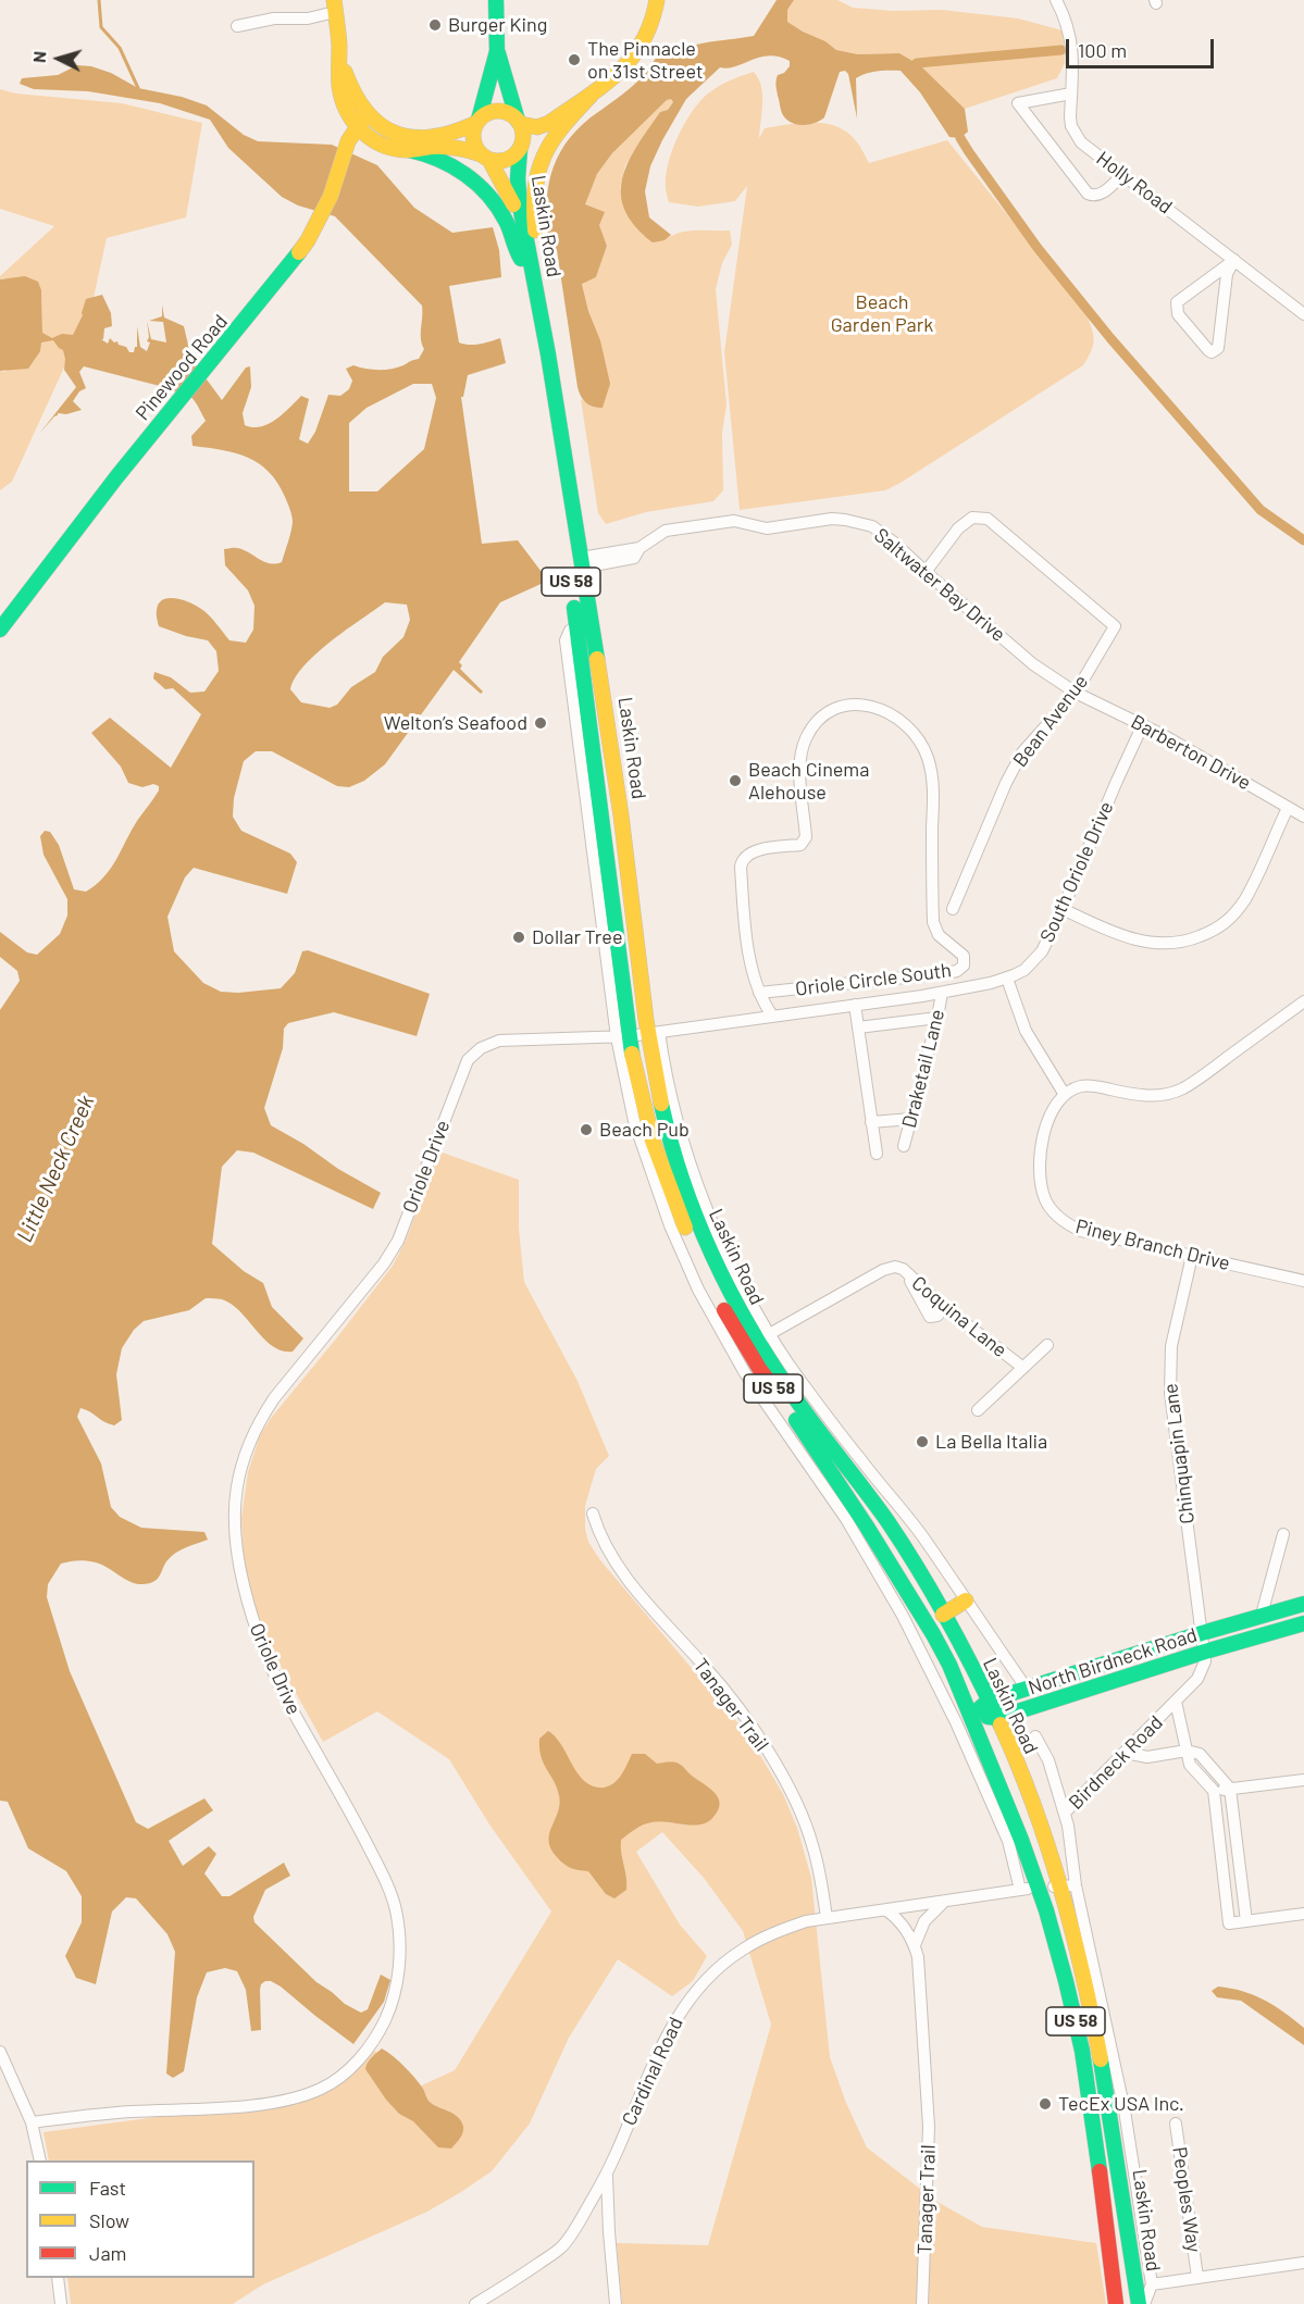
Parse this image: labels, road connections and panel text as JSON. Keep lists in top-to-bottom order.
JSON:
{
  "streets": {
    "main road": [
      "Laskin Road",
      "Pinewood Road",
      "US 58",
      "North Birdneck Road"
    ],
    "street": [
      "Holly Road",
      "Saltwater Bay Drive",
      "Bean Avenue",
      "Barberton Drive",
      "South Oriole Drive",
      "Oriole Circle South",
      "Draketail Lane",
      "Oriole Drive",
      "Piney Branch Drive",
      "Coquina Lane",
      "Chinquapin Lane",
      "Tanager Trail",
      "Birdneck Road",
      "Cardinal Road",
      "Peoples Way"
    ]
  },
  "crossings": [
    ["Laskin Road", "US 58"],
    ["Laskin Road", "Saltwater Bay Drive"],
    ["Laskin Road", "South Oriole Drive"],
    ["Laskin Road", "Oriole Drive"],
    ["Laskin Road", "Coquina Lane"],
    ["Laskin Road", "North Birdneck Road"],
    ["Laskin Road", "Cardinal Road"],
    ["Saltwater Bay Drive", "Bean Avenue"],
    ["Saltwater Bay Drive", "Barberton Drive"],
    ["Bean Avenue", "Barberton Drive"],
    ["Barberton Drive", "South Oriole Drive"],
    ["South Oriole Drive", "Oriole Circle South"],
    ["South Oriole Drive", "Draketail Lane"],
    ["South Oriole Drive", "Oriole Drive"],
    ["Piney Branch Drive", "Chinquapin Lane"],
    ["Chinquapin Lane", "North Birdneck Road"],
    ["Chinquapin Lane", "Birdneck Road"],
    ["North Birdneck Road", "Birdneck Road"],
    ["Tanager Trail", "Cardinal Road"]
  ],
  "water": ["Little Neck Creek"],
  "parks": ["Beach Garden Park"],
  "places": [
    "Burger King",
    "The Pinnacle on 31st Street",
    "Welton’s Seafood",
    "Beach Cinema Alehouse",
    "Dollar Tree",
    "Beach Pub",
    "La Bella Italia",
    "TecEx USA Inc."
  ],
  "legend": ["Fast", "Slow", "Jam"],
  "scale_bar": "100 m",
  "north": "left"
}
